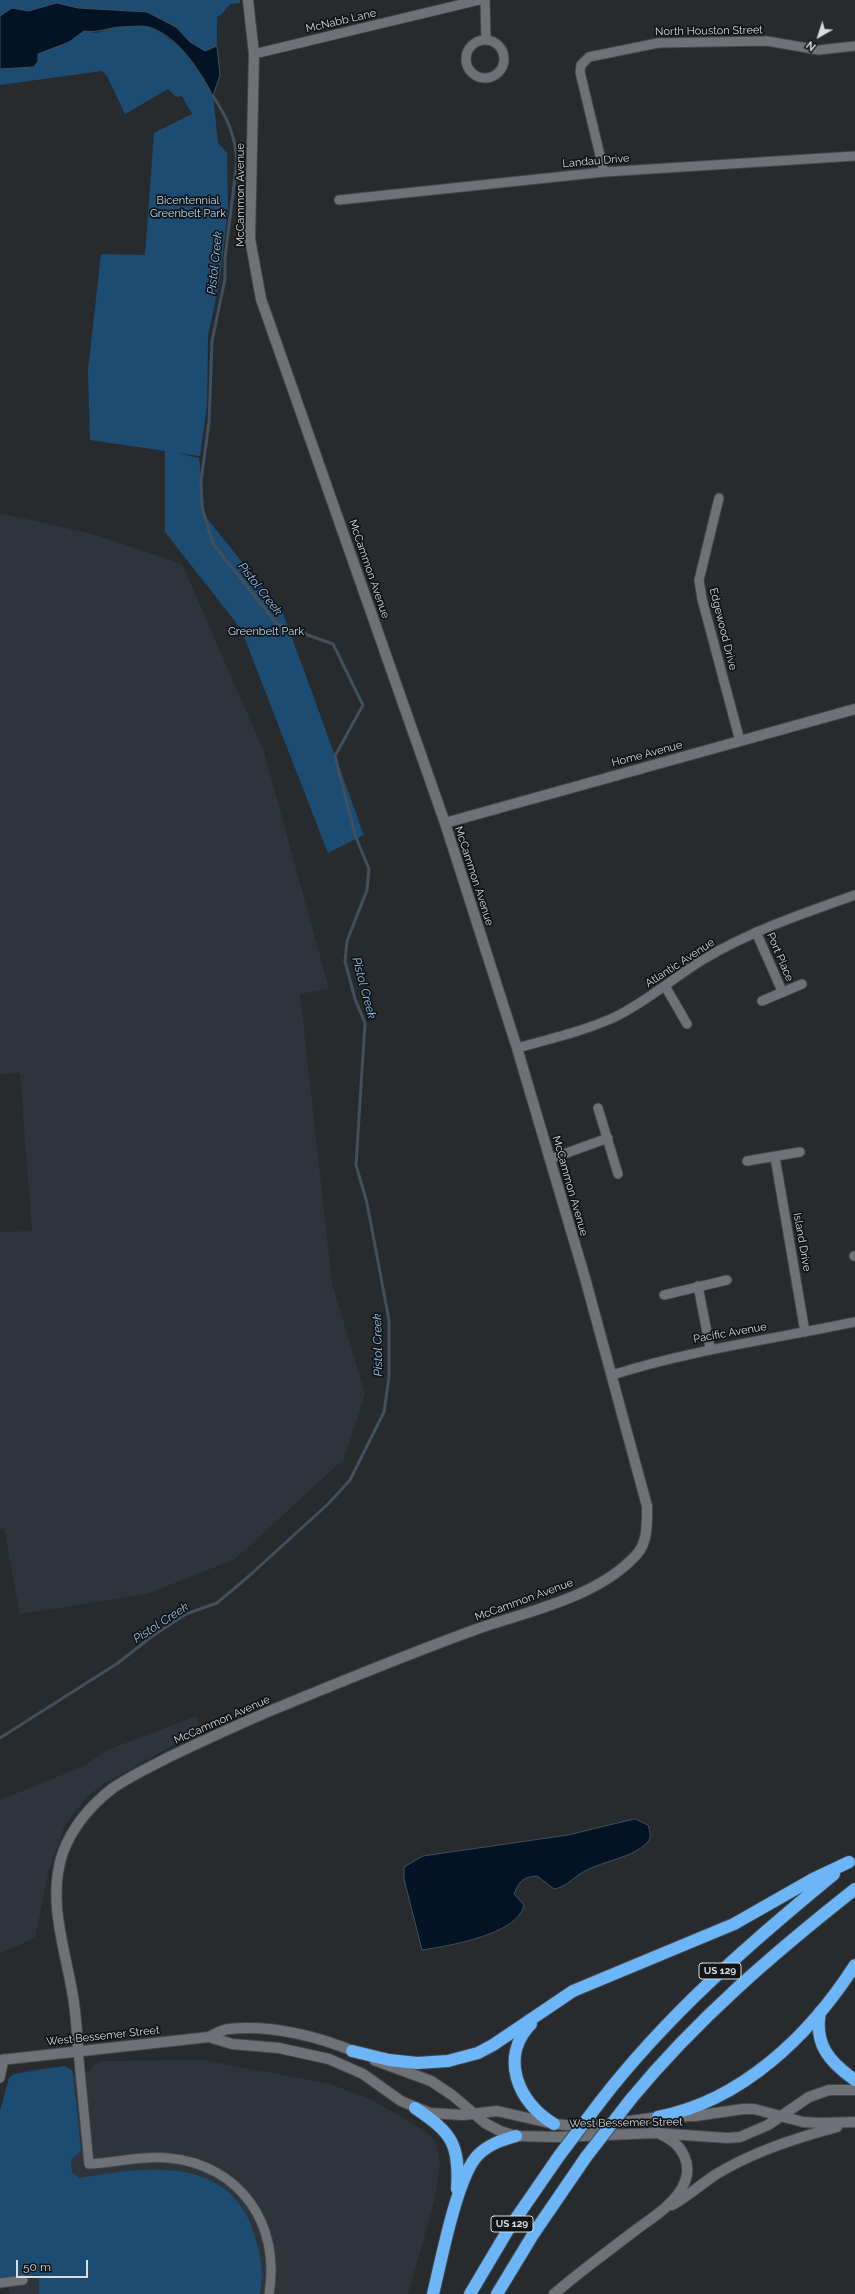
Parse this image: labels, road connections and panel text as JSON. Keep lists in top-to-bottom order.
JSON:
{
  "streets": {
    "highway": ["US 129"],
    "street": [
      "McNabb Lane",
      "North Houston Street",
      "Landau Drive",
      "McCammon Avenue",
      "Edgewood Drive",
      "Home Avenue",
      "Port Place",
      "Atlantic Avenue",
      "Island Drive",
      "Pacific Avenue",
      "West Bessemer Street"
    ]
  },
  "crossings": [
    ["McNabb Lane", "McCammon Avenue"],
    ["North Houston Street", "Landau Drive"],
    ["McCammon Avenue", "Home Avenue"],
    ["McCammon Avenue", "Atlantic Avenue"],
    ["McCammon Avenue", "Pacific Avenue"],
    ["McCammon Avenue", "West Bessemer Street"],
    ["Edgewood Drive", "Home Avenue"],
    ["Port Place", "Atlantic Avenue"],
    ["Island Drive", "Pacific Avenue"]
  ],
  "water": ["Pistol Creek"],
  "parks": ["Bicentennial Greenbelt Park", "Greenbelt Park"],
  "scale_bar": "50 m",
  "north": "bottom left"
}
